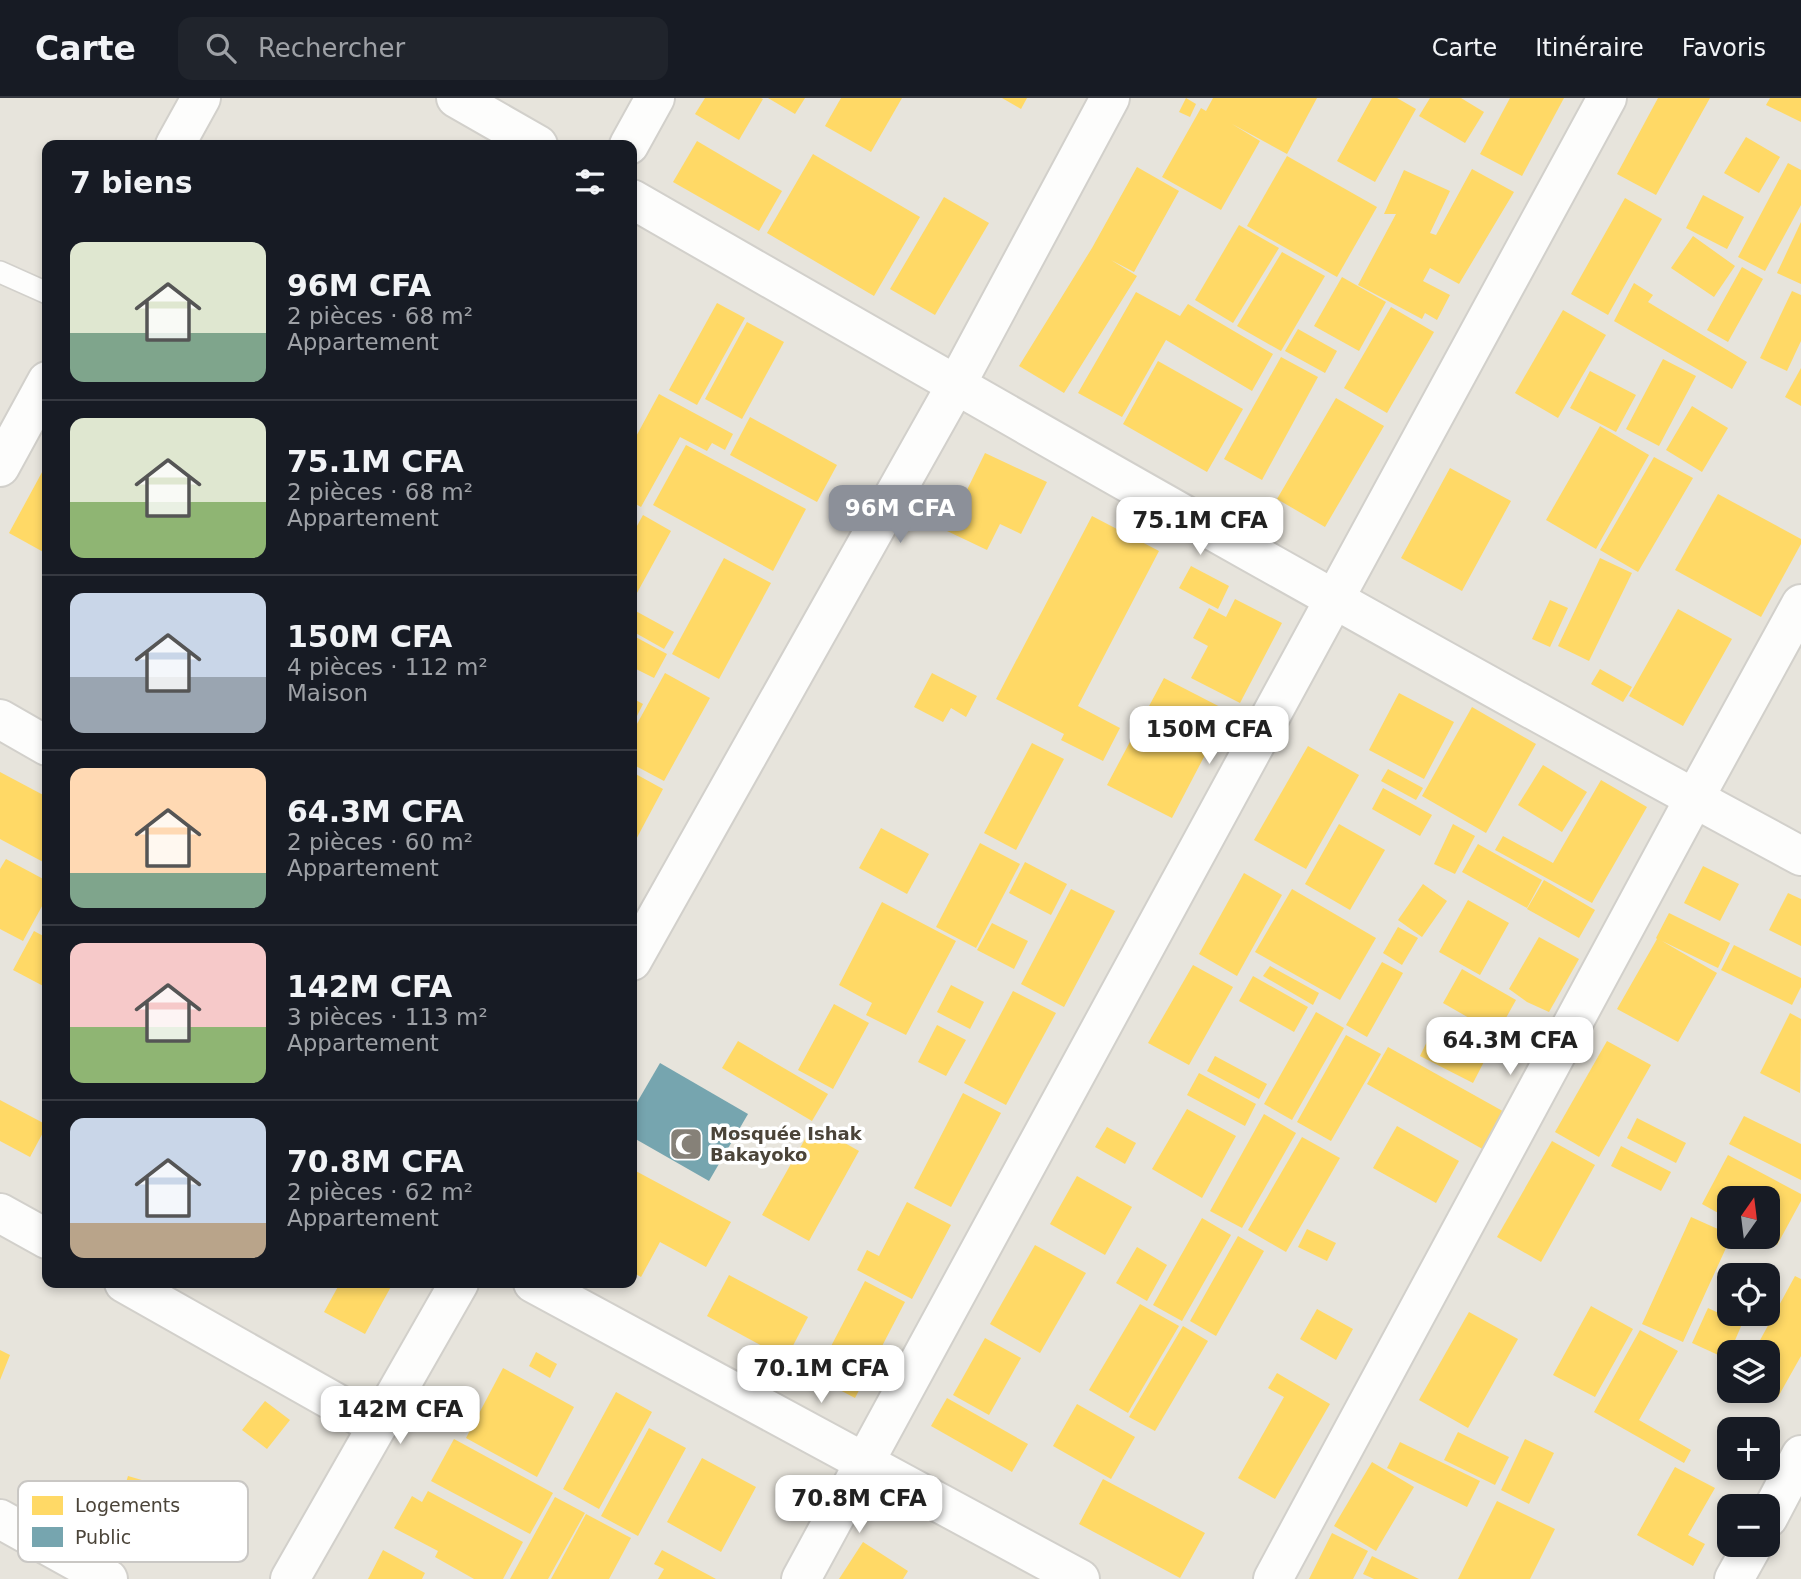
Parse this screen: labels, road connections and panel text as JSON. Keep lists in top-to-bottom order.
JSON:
{
  "places": {
    "mosque": ["Mosquée Ishak Bakayoko"]
  },
  "legend": ["Logements", "Public"],
  "north": "top",
  "page": {
    "header": "Carte",
    "search": "Rechercher",
    "nav": ["Carte", "Itinéraire", "Favoris"],
    "heading": "7 biens",
    "list": [
      {
        "name": "96M CFA",
        "note": "2 pièces · 68 m² · Appartement"
      },
      {
        "name": "75.1M CFA",
        "note": "2 pièces · 68 m² · Appartement"
      },
      {
        "name": "150M CFA",
        "note": "4 pièces · 112 m² · Maison"
      },
      {
        "name": "64.3M CFA",
        "note": "2 pièces · 60 m² · Appartement"
      },
      {
        "name": "142M CFA",
        "note": "3 pièces · 113 m² · Appartement"
      },
      {
        "name": "70.8M CFA",
        "note": "2 pièces · 62 m² · Appartement"
      }
    ],
    "price": [
      "96M CFA",
      "75.1M CFA",
      "150M CFA",
      "64.3M CFA",
      "70.1M CFA",
      "142M CFA",
      "70.8M CFA"
    ],
    "map_buttons": ["+", "−"]
  }
}
